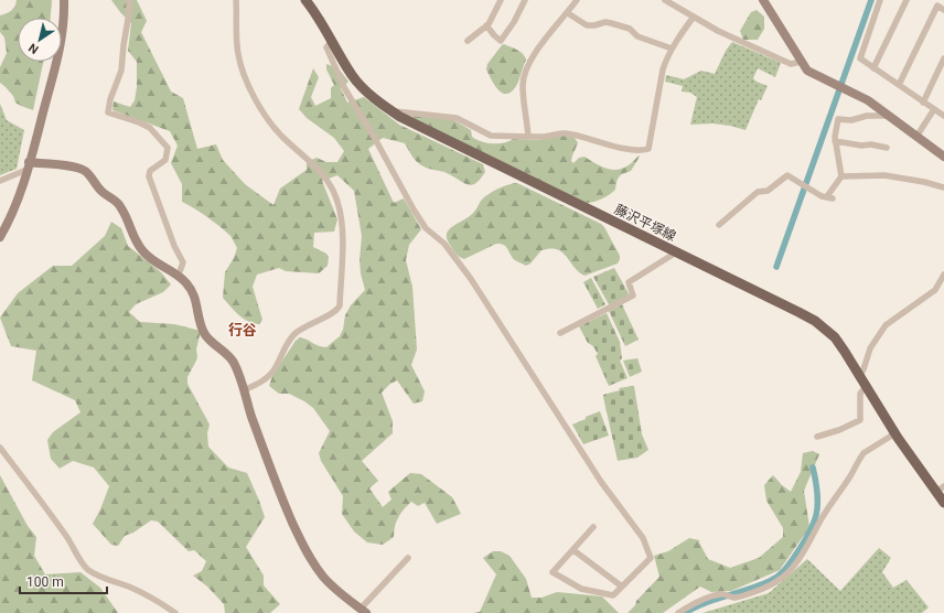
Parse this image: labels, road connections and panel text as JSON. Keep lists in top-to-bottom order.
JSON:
{
  "streets": {
    "main road": ["藤沢平塚線"]
  },
  "districts": ["行谷"],
  "scale_bar": "100 m",
  "north": "bottom left"
}
